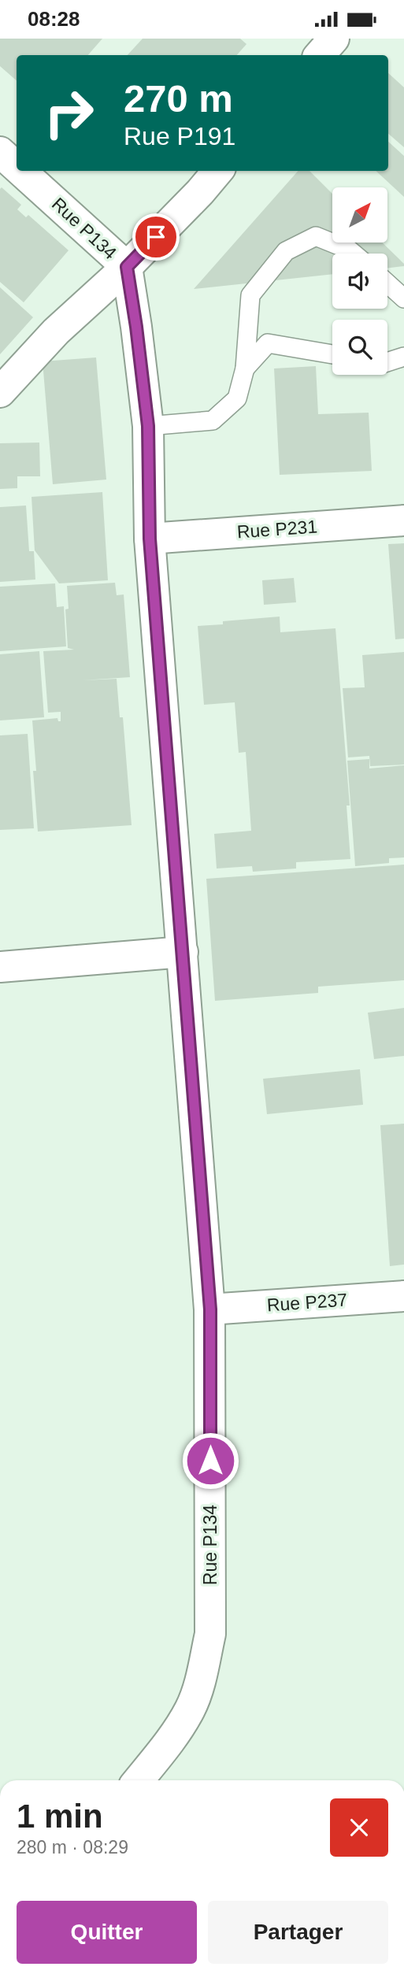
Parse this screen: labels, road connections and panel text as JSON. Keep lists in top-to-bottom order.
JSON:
{
  "streets": {
    "street": ["Rue P134", "Rue P231", "Rue P237"]
  },
  "crossings": [
    ["Rue P134", "Rue P231"],
    ["Rue P134", "Rue P237"]
  ],
  "north": "top right",
  "page": {
    "status": "08:28",
    "turn": ["270 m", "Rue P191"],
    "heading": ["1 min", "280 m · 08:29"],
    "buttons": ["Quitter", "Partager"]
  }
}
